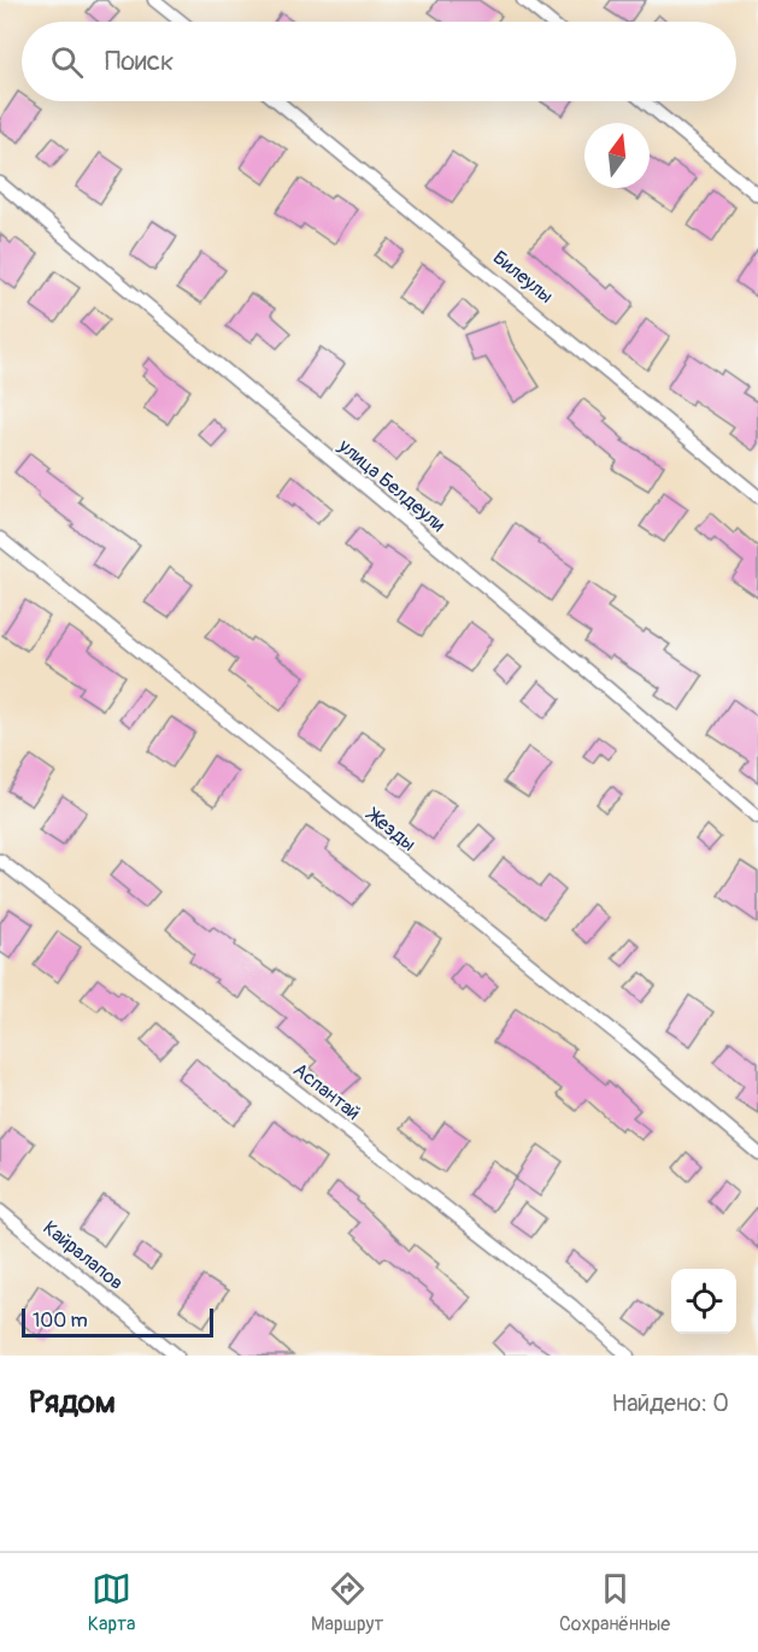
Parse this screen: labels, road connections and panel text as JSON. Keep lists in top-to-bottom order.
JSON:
{
  "streets": {
    "street": [
      "Билеулы",
      "улица Белдеули",
      "Жезды",
      "Аспантай",
      "Кайралапов"
    ]
  },
  "scale_bar": "100 m",
  "north": "top",
  "page": {
    "search": "Поиск",
    "scale": "100 m",
    "heading": ["Рядом", "Найдено: 0"],
    "nav": ["Карта", "Маршрут", "Сохранённые"]
  }
}
